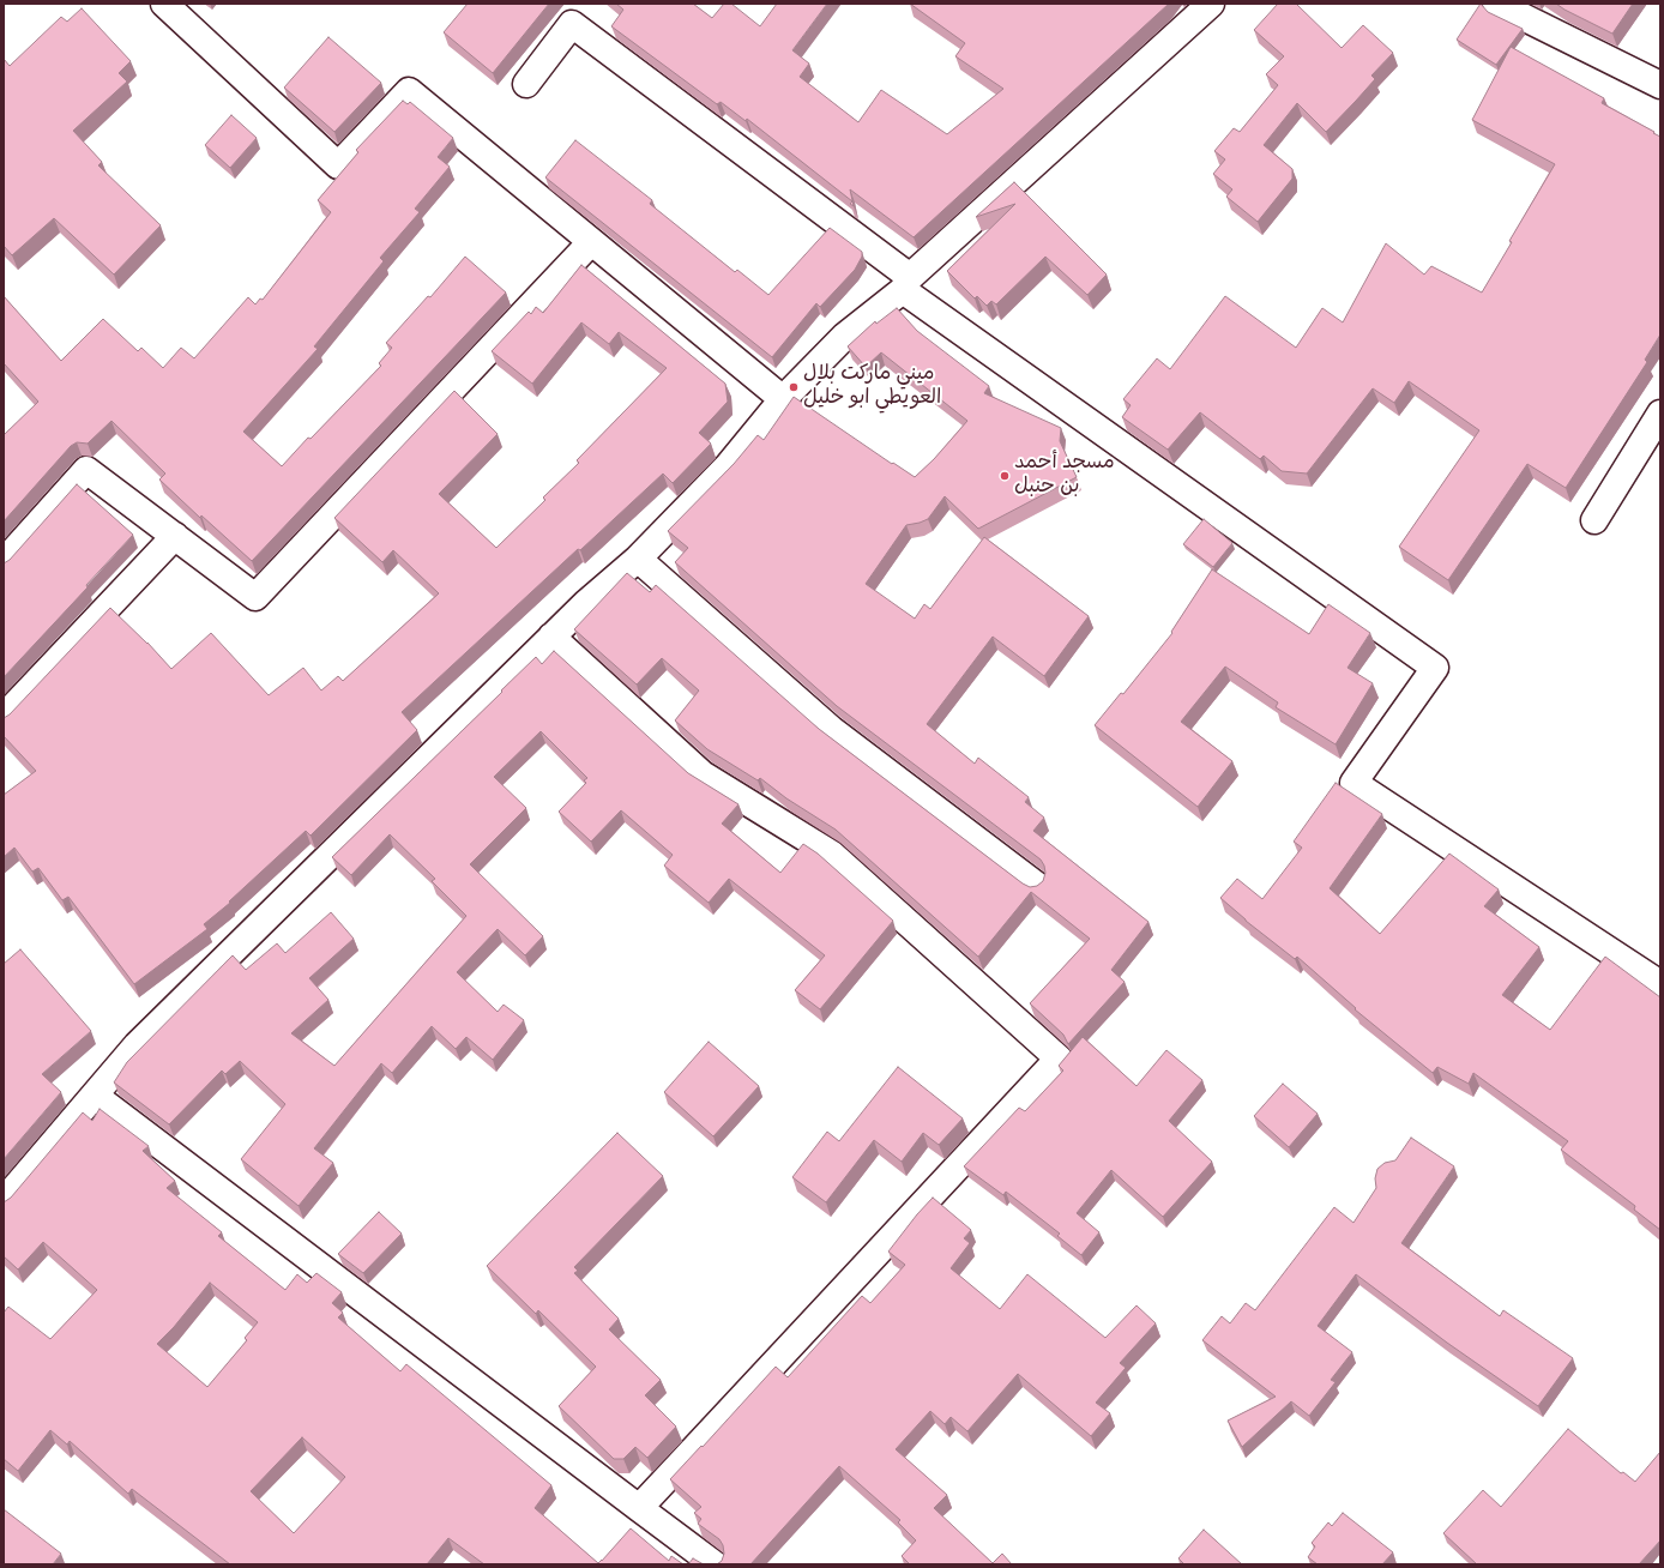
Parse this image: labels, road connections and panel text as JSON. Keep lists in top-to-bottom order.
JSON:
{
  "places": ["ميني ماركت بلال العويطي ابو خليل", "مسجد أحمد بن حنبل"]
}
